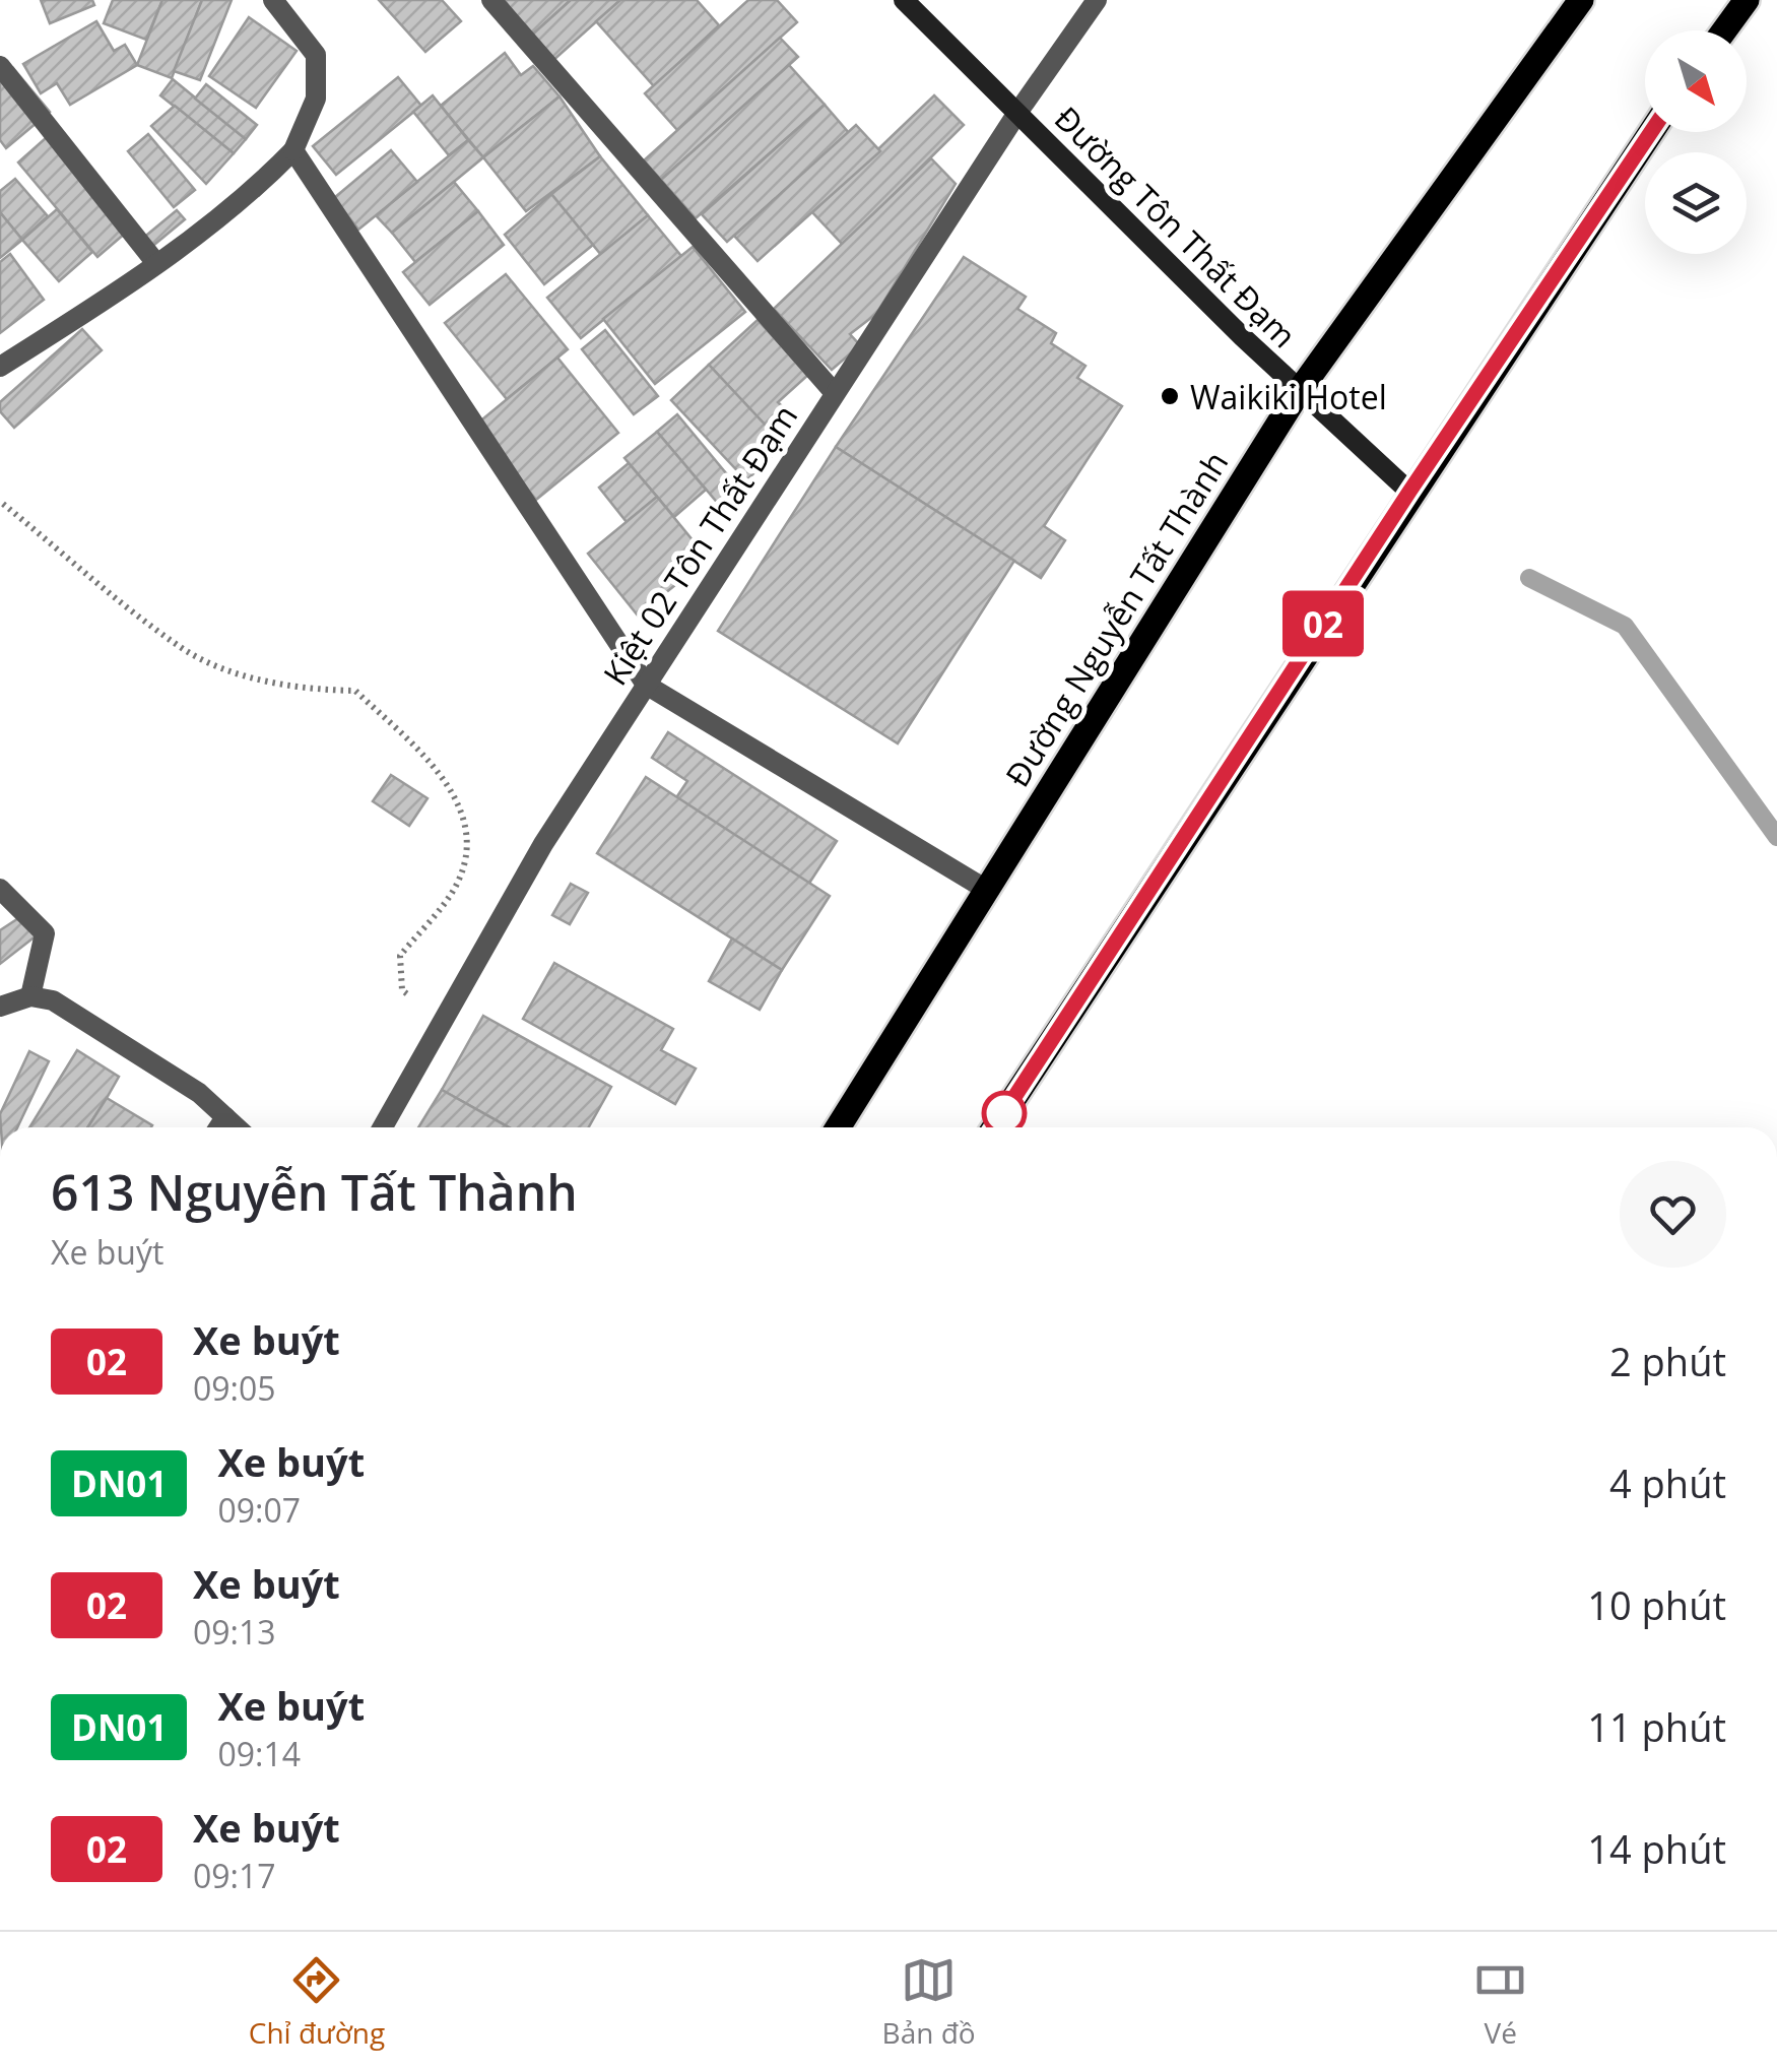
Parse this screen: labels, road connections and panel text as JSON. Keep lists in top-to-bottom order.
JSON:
{
  "streets": {
    "main road": ["Đường Nguyễn Tất Thành"],
    "street": ["Đường Tôn Thất Đạm", "Kiệt 02 Tôn Thất Đạm"]
  },
  "crossings": [
    ["Đường Tôn Thất Đạm", "Kiệt 02 Tôn Thất Đạm"],
    ["Đường Tôn Thất Đạm", "Đường Nguyễn Tất Thành"]
  ],
  "places": ["Waikiki Hotel"],
  "lines": ["bus line 02"],
  "north": "bottom right",
  "page": {
    "on_map": "02",
    "heading": ["613 Nguyễn Tất Thành", "Xe buýt"],
    "list": [
      {
        "mark": "02",
        "name": "Xe buýt",
        "note": "09:05",
        "value": "2 phút"
      },
      {
        "mark": "DN01",
        "name": "Xe buýt",
        "note": "09:07",
        "value": "4 phút"
      },
      {
        "mark": "02",
        "name": "Xe buýt",
        "note": "09:13",
        "value": "10 phút"
      },
      {
        "mark": "DN01",
        "name": "Xe buýt",
        "note": "09:14",
        "value": "11 phút"
      },
      {
        "mark": "02",
        "name": "Xe buýt",
        "note": "09:17",
        "value": "14 phút"
      }
    ],
    "tabs": ["Chỉ đường", "Bản đồ", "Vé"]
  }
}
